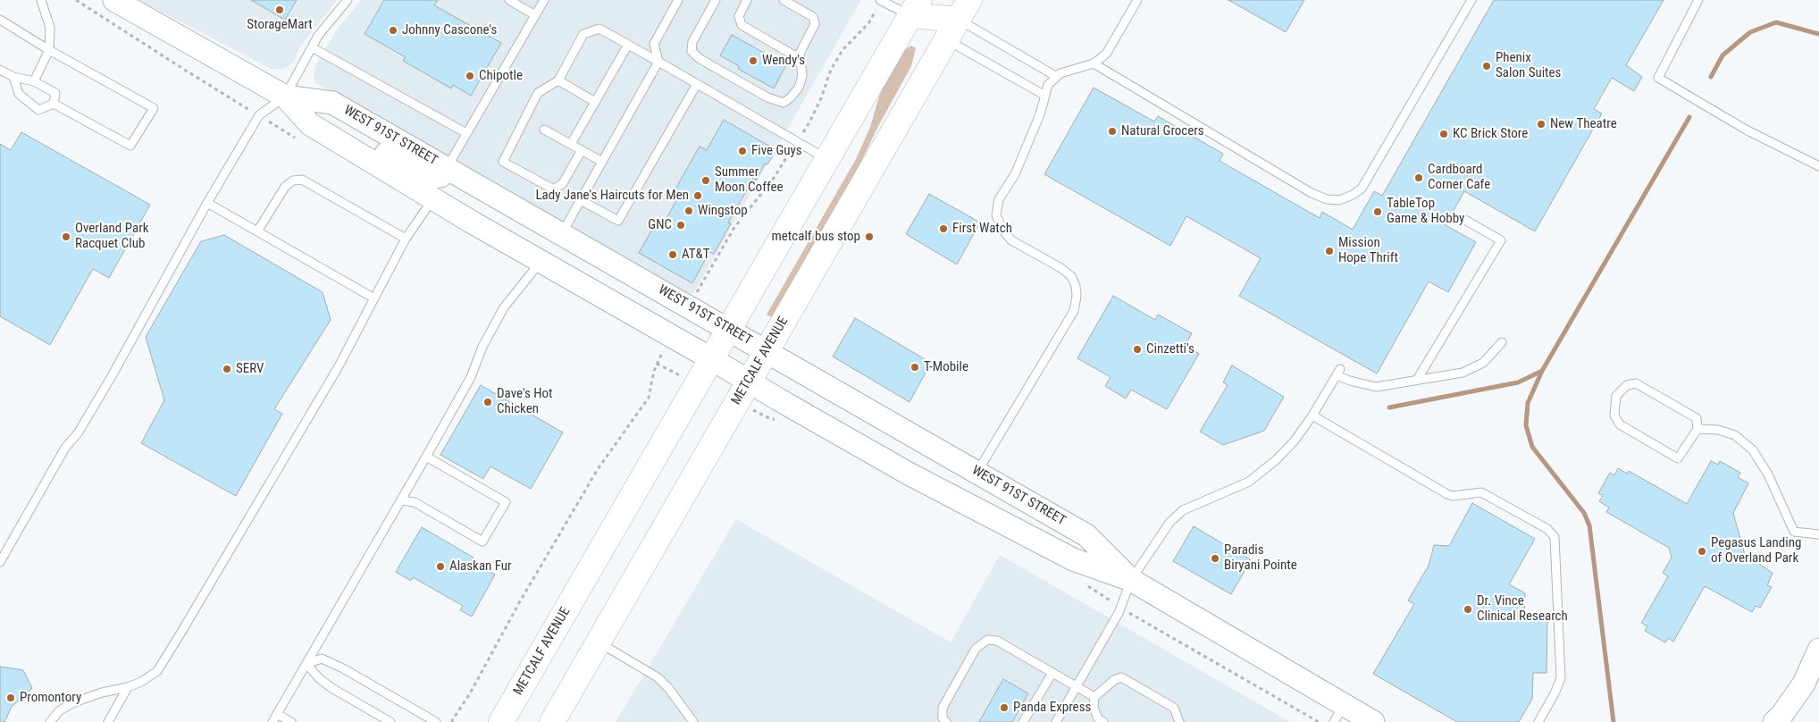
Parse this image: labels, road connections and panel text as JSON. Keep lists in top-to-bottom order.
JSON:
{
  "streets": {
    "main road": ["METCALF AVENUE"],
    "street": ["WEST 91ST STREET"]
  },
  "crossings": [
    ["WEST 91ST STREET", "METCALF AVENUE"]
  ],
  "places": [
    "StorageMart",
    "Johnny Cascone's",
    "Wendy's",
    "Phenix Salon Suites",
    "Chipotle",
    "New Theatre",
    "Natural Grocers",
    "KC Brick Store",
    "Five Guys",
    "Cardboard Corner Cafe",
    "Summer Moon Coffee",
    "Lady Jane's Haircuts for Men",
    "Wingstop",
    "TableTop Game & Hobby",
    "GNC",
    "First Watch",
    "Overland Park Racquet Club",
    "metcalf bus stop",
    "Mission Hope Thrift",
    "AT&T",
    "Cinzetti's",
    "T-Mobile",
    "SERV",
    "Dave's Hot Chicken",
    "Pegasus Landing of Overland Park",
    "Paradis Biryani Pointe",
    "Alaskan Fur",
    "Dr. Vince Clinical Research",
    "Promontory",
    "Panda Express"
  ]
}
